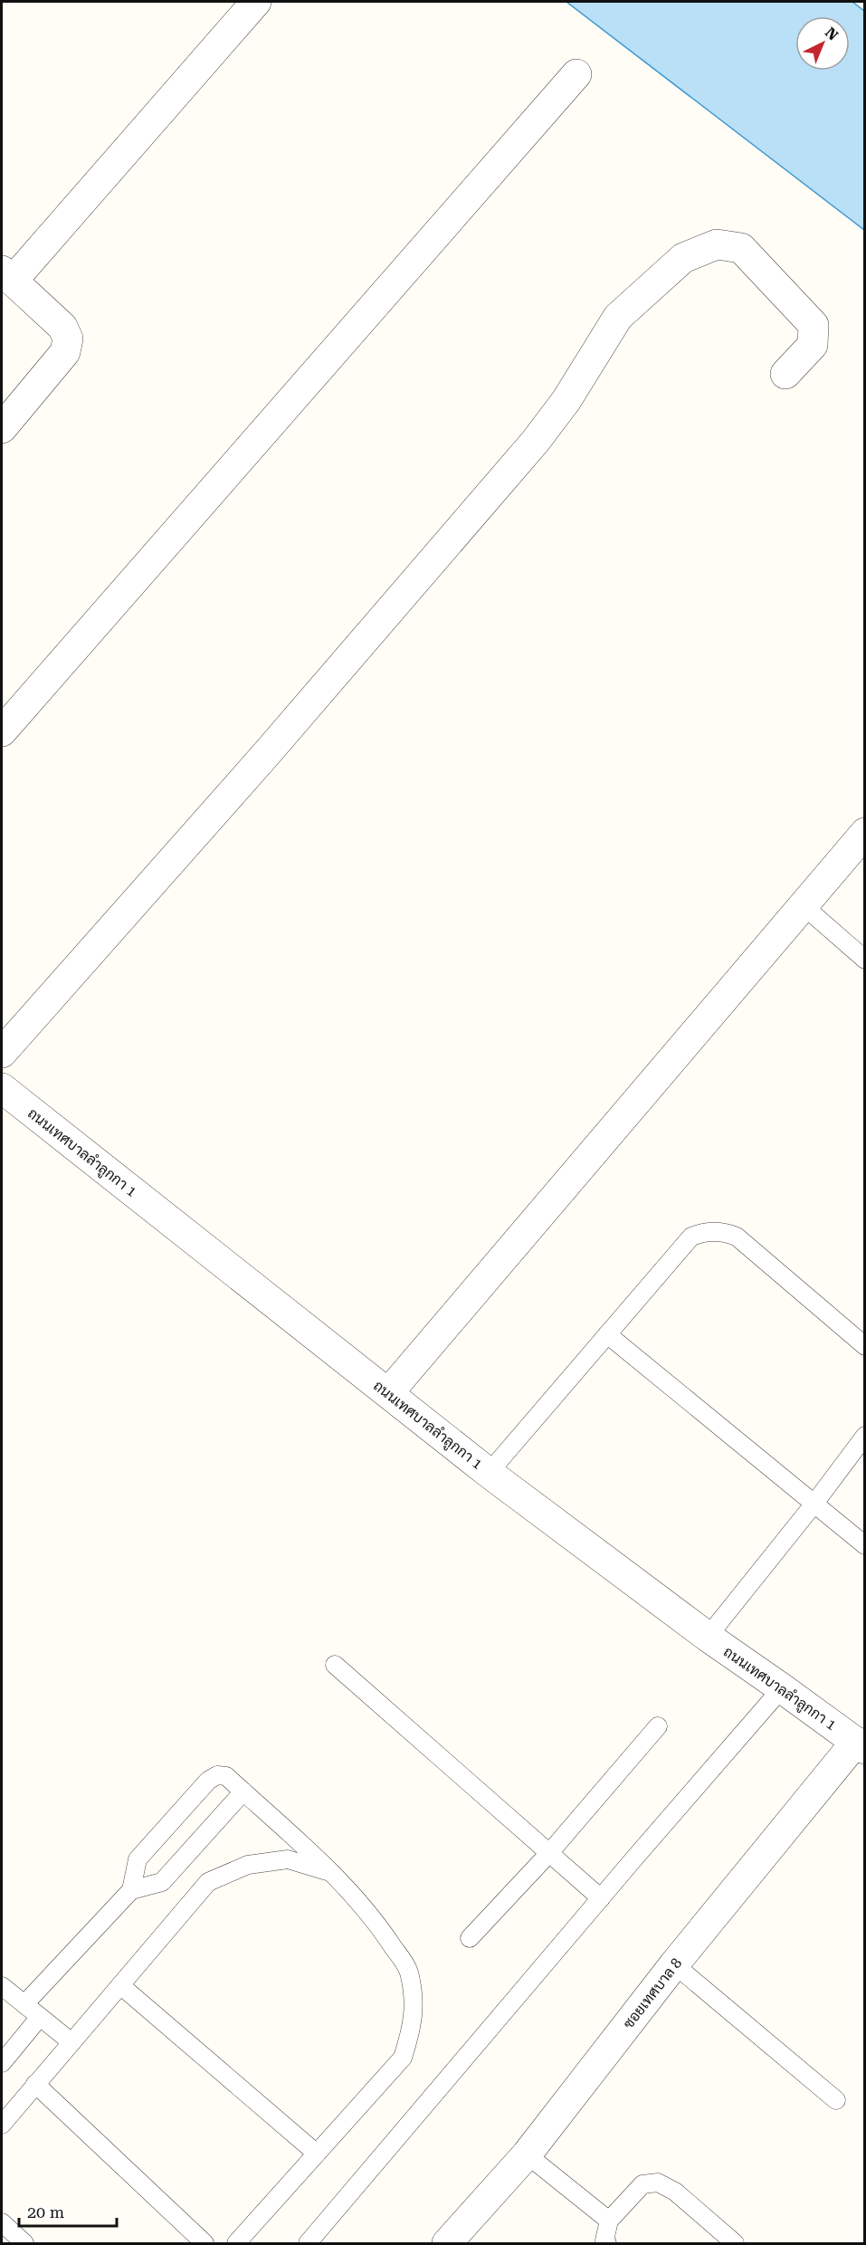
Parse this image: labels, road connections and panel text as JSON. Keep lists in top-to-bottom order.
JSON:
{
  "streets": {
    "street": ["ถนนเทศบาลลำลูกกา 1", "ซอยเทศบาล 8"]
  },
  "crossings": [
    ["ถนนเทศบาลลำลูกกา 1", "ซอยเทศบาล 8"]
  ],
  "scale_bar": "20 m",
  "north": "top right"
}
